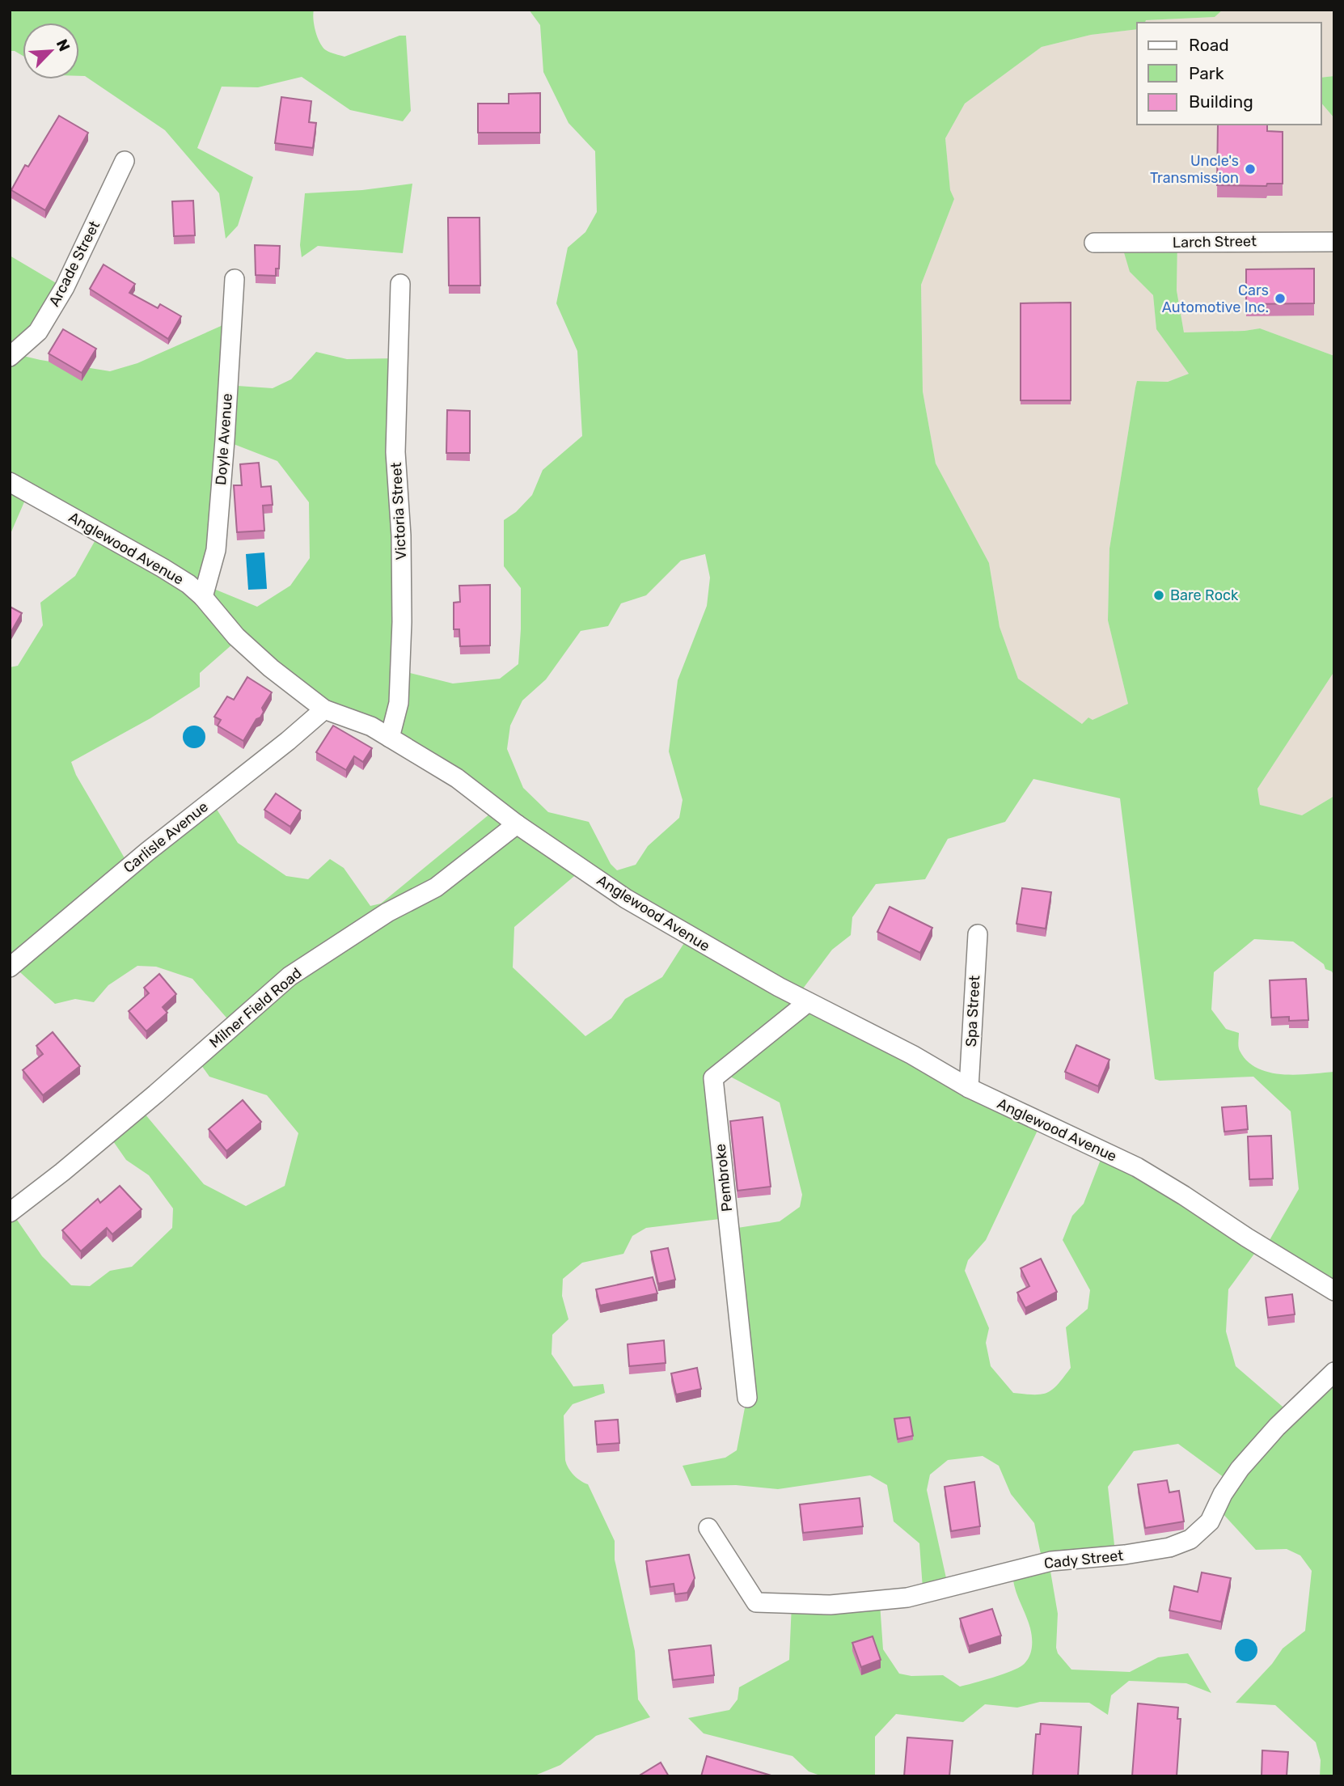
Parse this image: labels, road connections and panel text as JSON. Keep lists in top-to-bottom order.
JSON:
{
  "streets": {
    "street": [
      "Larch Street",
      "Arcade Street",
      "Doyle Avenue",
      "Victoria Street",
      "Anglewood Avenue",
      "Carlisle Avenue",
      "Milner Field Road",
      "Spa Street",
      "Pembroke",
      "Cady Street"
    ]
  },
  "crossings": [
    ["Doyle Avenue", "Anglewood Avenue"],
    ["Victoria Street", "Anglewood Avenue"],
    ["Anglewood Avenue", "Carlisle Avenue"],
    ["Anglewood Avenue", "Milner Field Road"],
    ["Anglewood Avenue", "Spa Street"],
    ["Anglewood Avenue", "Pembroke"]
  ],
  "places": ["Uncle's Transmission", "Cars Automotive Inc.", "Bare Rock"],
  "legend": ["Road", "Park", "Building"],
  "north": "top right"
}
